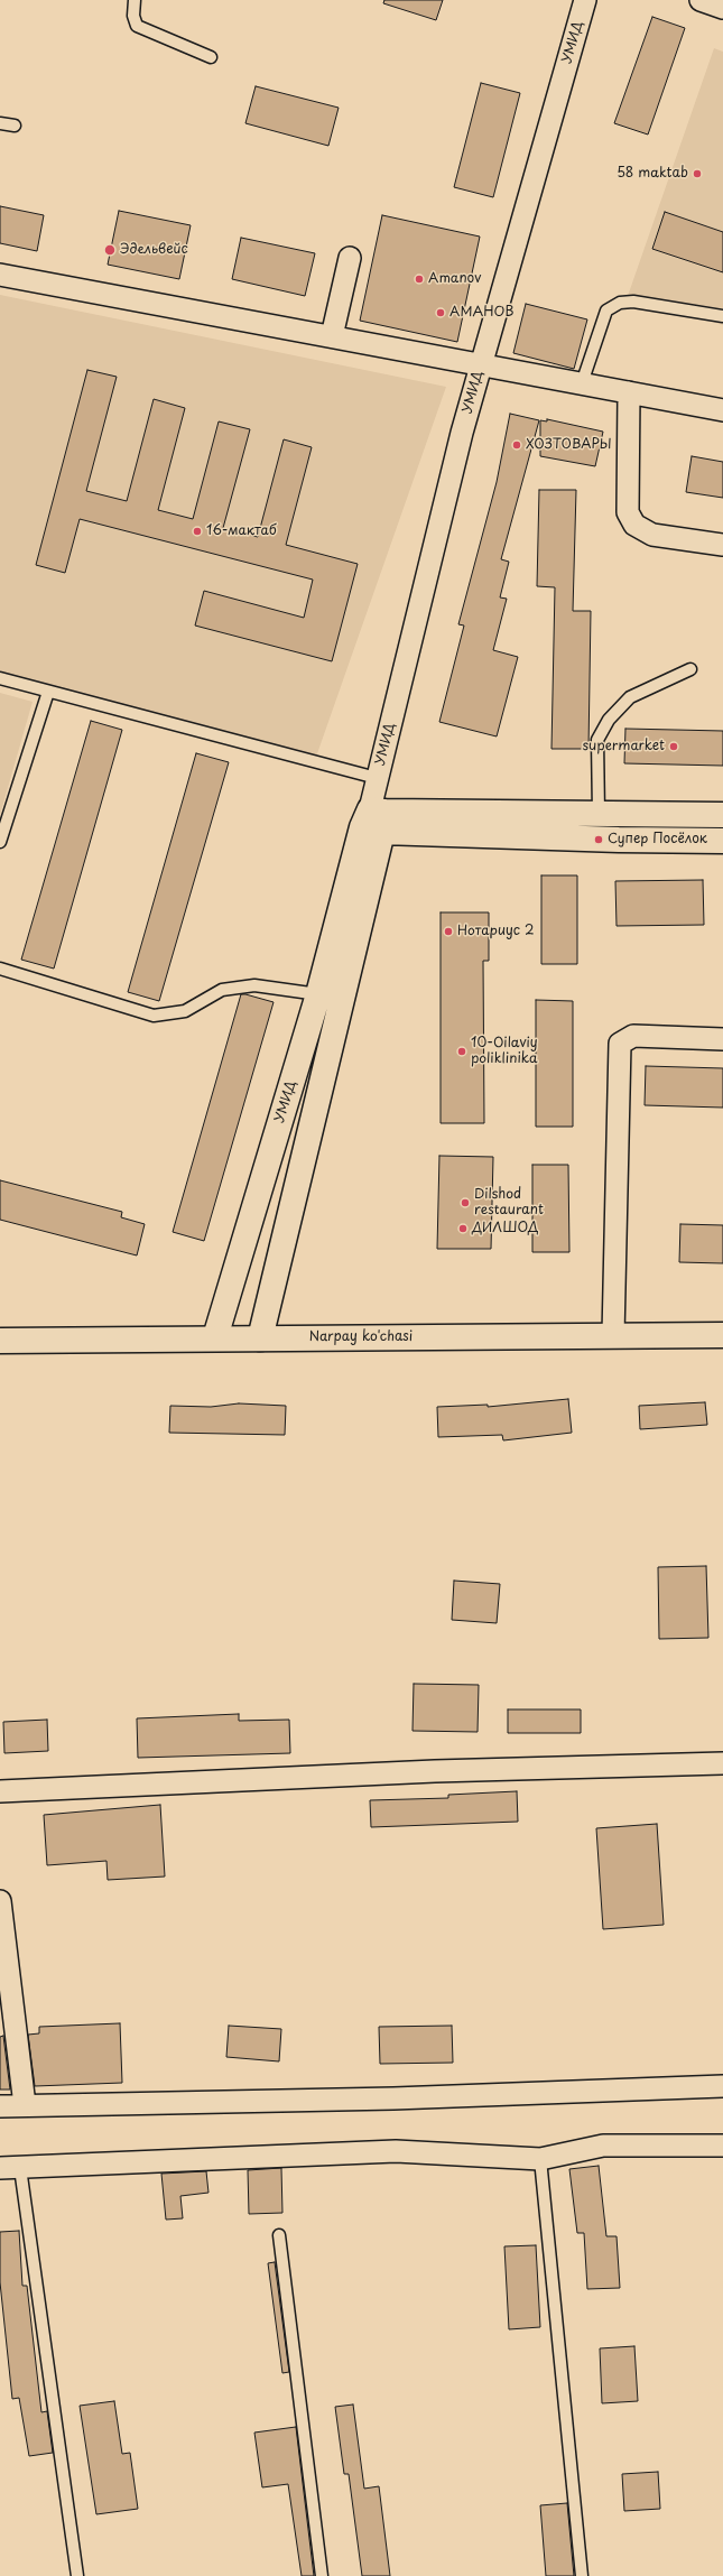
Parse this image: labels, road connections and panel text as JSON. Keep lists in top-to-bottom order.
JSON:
{
  "streets": {
    "street": ["УМИД", "Narpay ko'chasi"]
  },
  "crossings": [
    ["УМИД", "Narpay ko'chasi"]
  ],
  "places": [
    "58 maktab",
    "Эдельвейс",
    "Amanov",
    "АМАНОВ",
    "ХОЗТОВАРЫ",
    "16-мактаб",
    "supermarket",
    "Супер Посёлок",
    "Нотариус 2",
    "10-Oilaviy poliklinika",
    "Dilshod restaurant",
    "ДИЛШОД"
  ]
}
